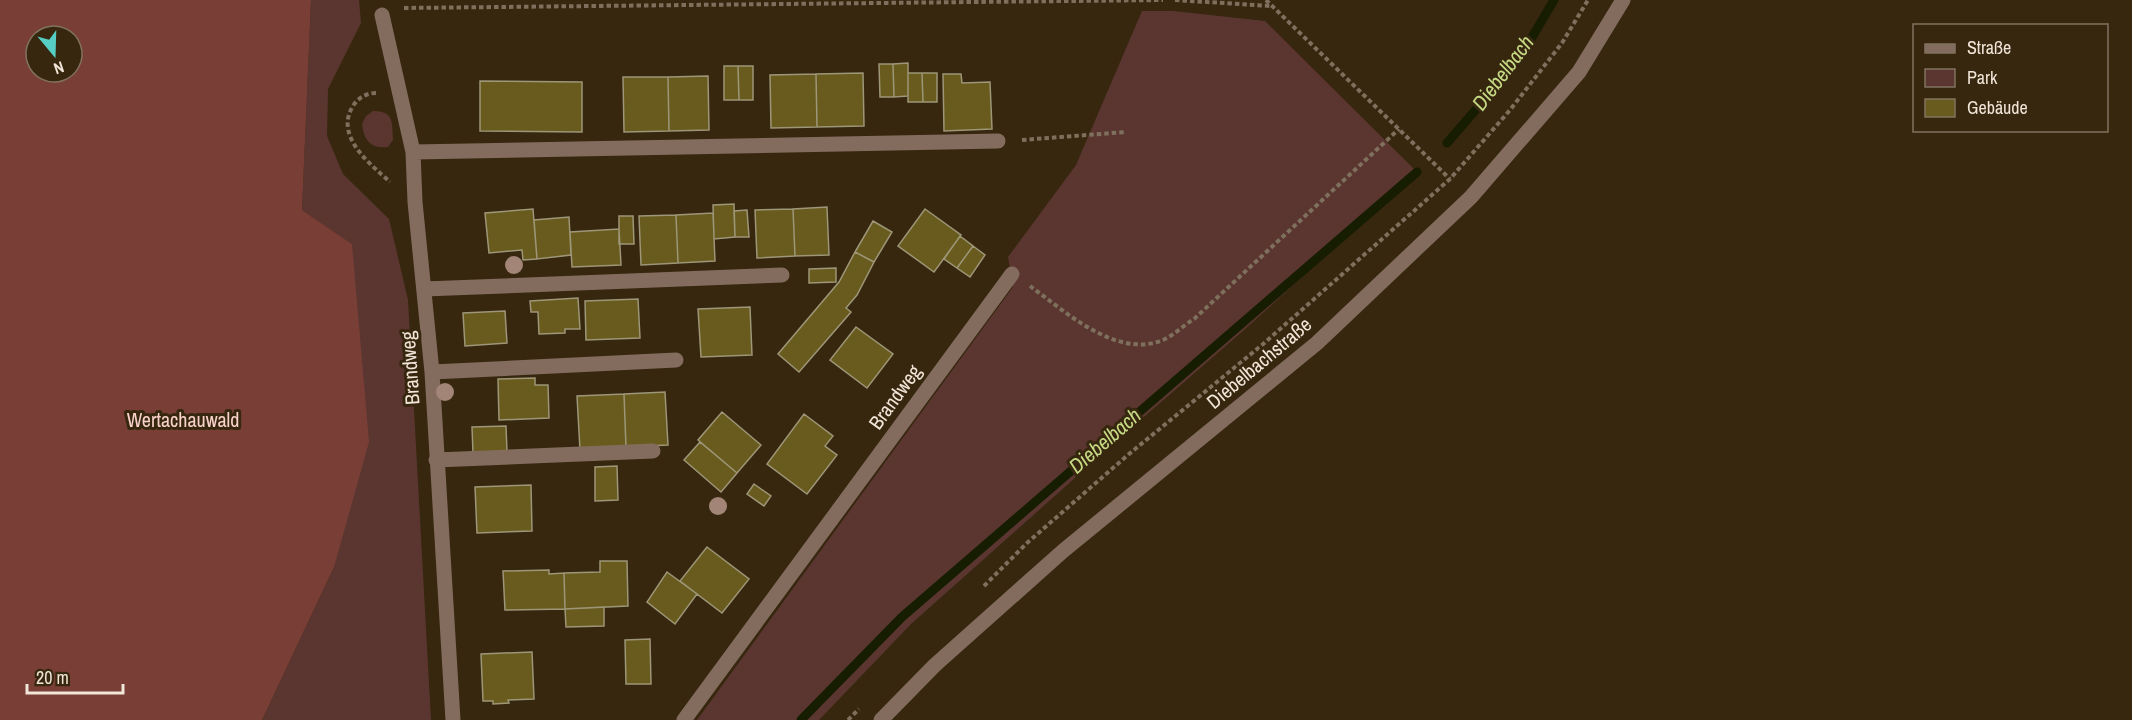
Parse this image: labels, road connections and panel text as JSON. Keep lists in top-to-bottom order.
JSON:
{
  "streets": {
    "street": ["Diebelbachstraße", "Brandweg"]
  },
  "water": ["Diebelbach"],
  "parks": ["Wertachauwald"],
  "legend": ["Straße", "Park", "Gebäude"],
  "scale_bar": "20 m",
  "north": "bottom"
}
